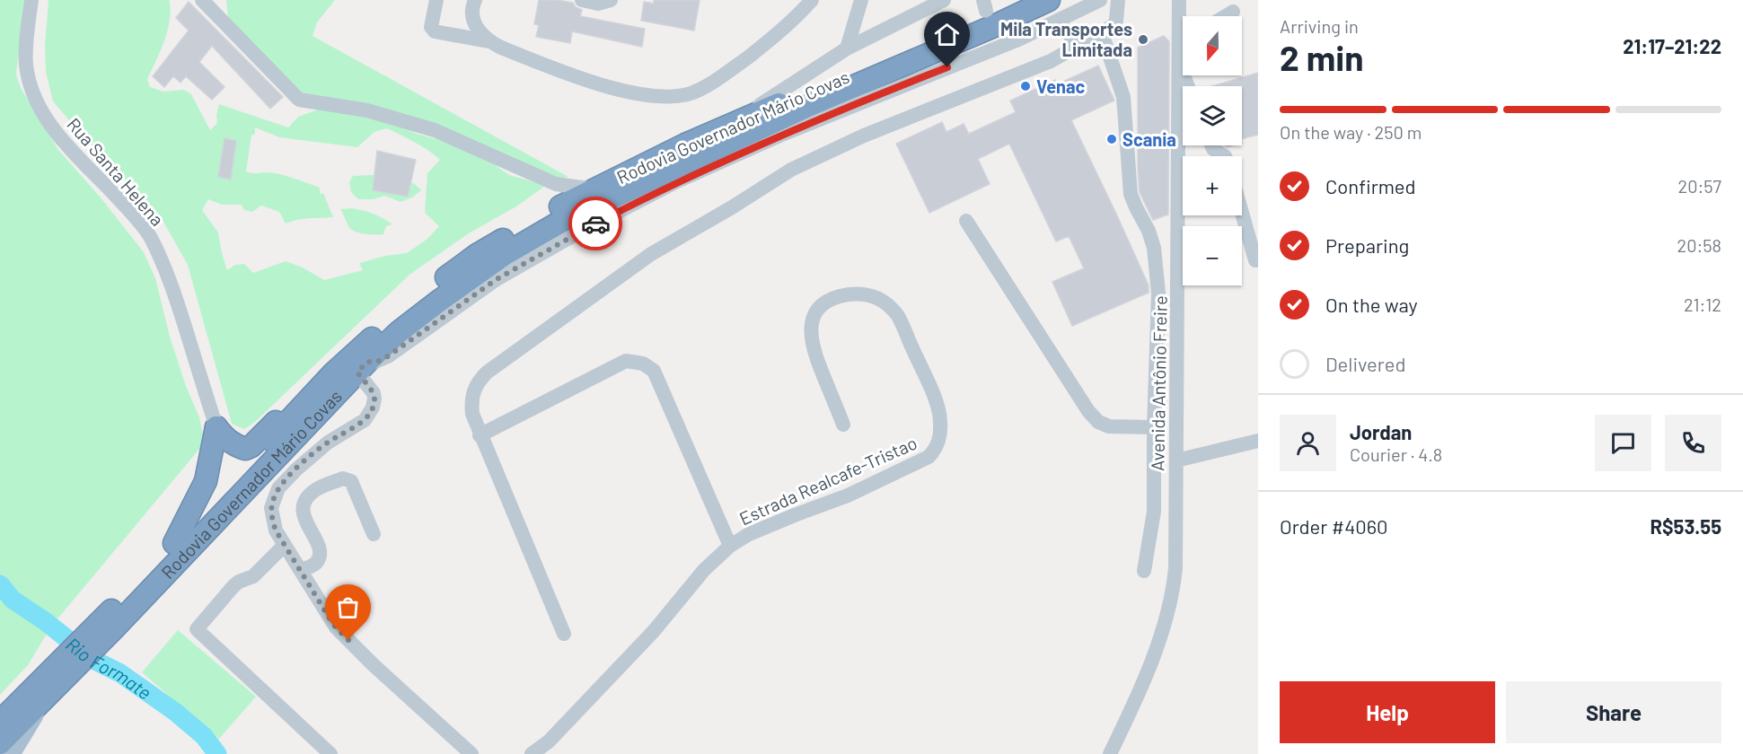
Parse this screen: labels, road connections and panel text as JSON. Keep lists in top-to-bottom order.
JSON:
{
  "streets": {
    "highway": ["Rodovia Governador Mário Covas"],
    "street": ["Rua Santa Helena", "Avenida Antônio Freire", "Estrada Realcafe-Tristao"]
  },
  "water": ["Rio Formate"],
  "places": ["Mila Transportes Limitada", "Venac", "Scania"],
  "north": "bottom",
  "page": {
    "heading": ["2 min", "Arriving in", "21:17–21:22"],
    "panel": [
      "Jordan",
      "Courier · 4.8",
      "Order #4060",
      "R$53.55"
    ],
    "map_buttons": ["+", "−"],
    "bar": "On the way · 250 m",
    "list": [
      ["Confirmed", "20:57"],
      ["Preparing", "20:58"],
      ["On the way", "21:12"],
      "Delivered"
    ],
    "buttons": ["Help", "Share"]
  }
}
